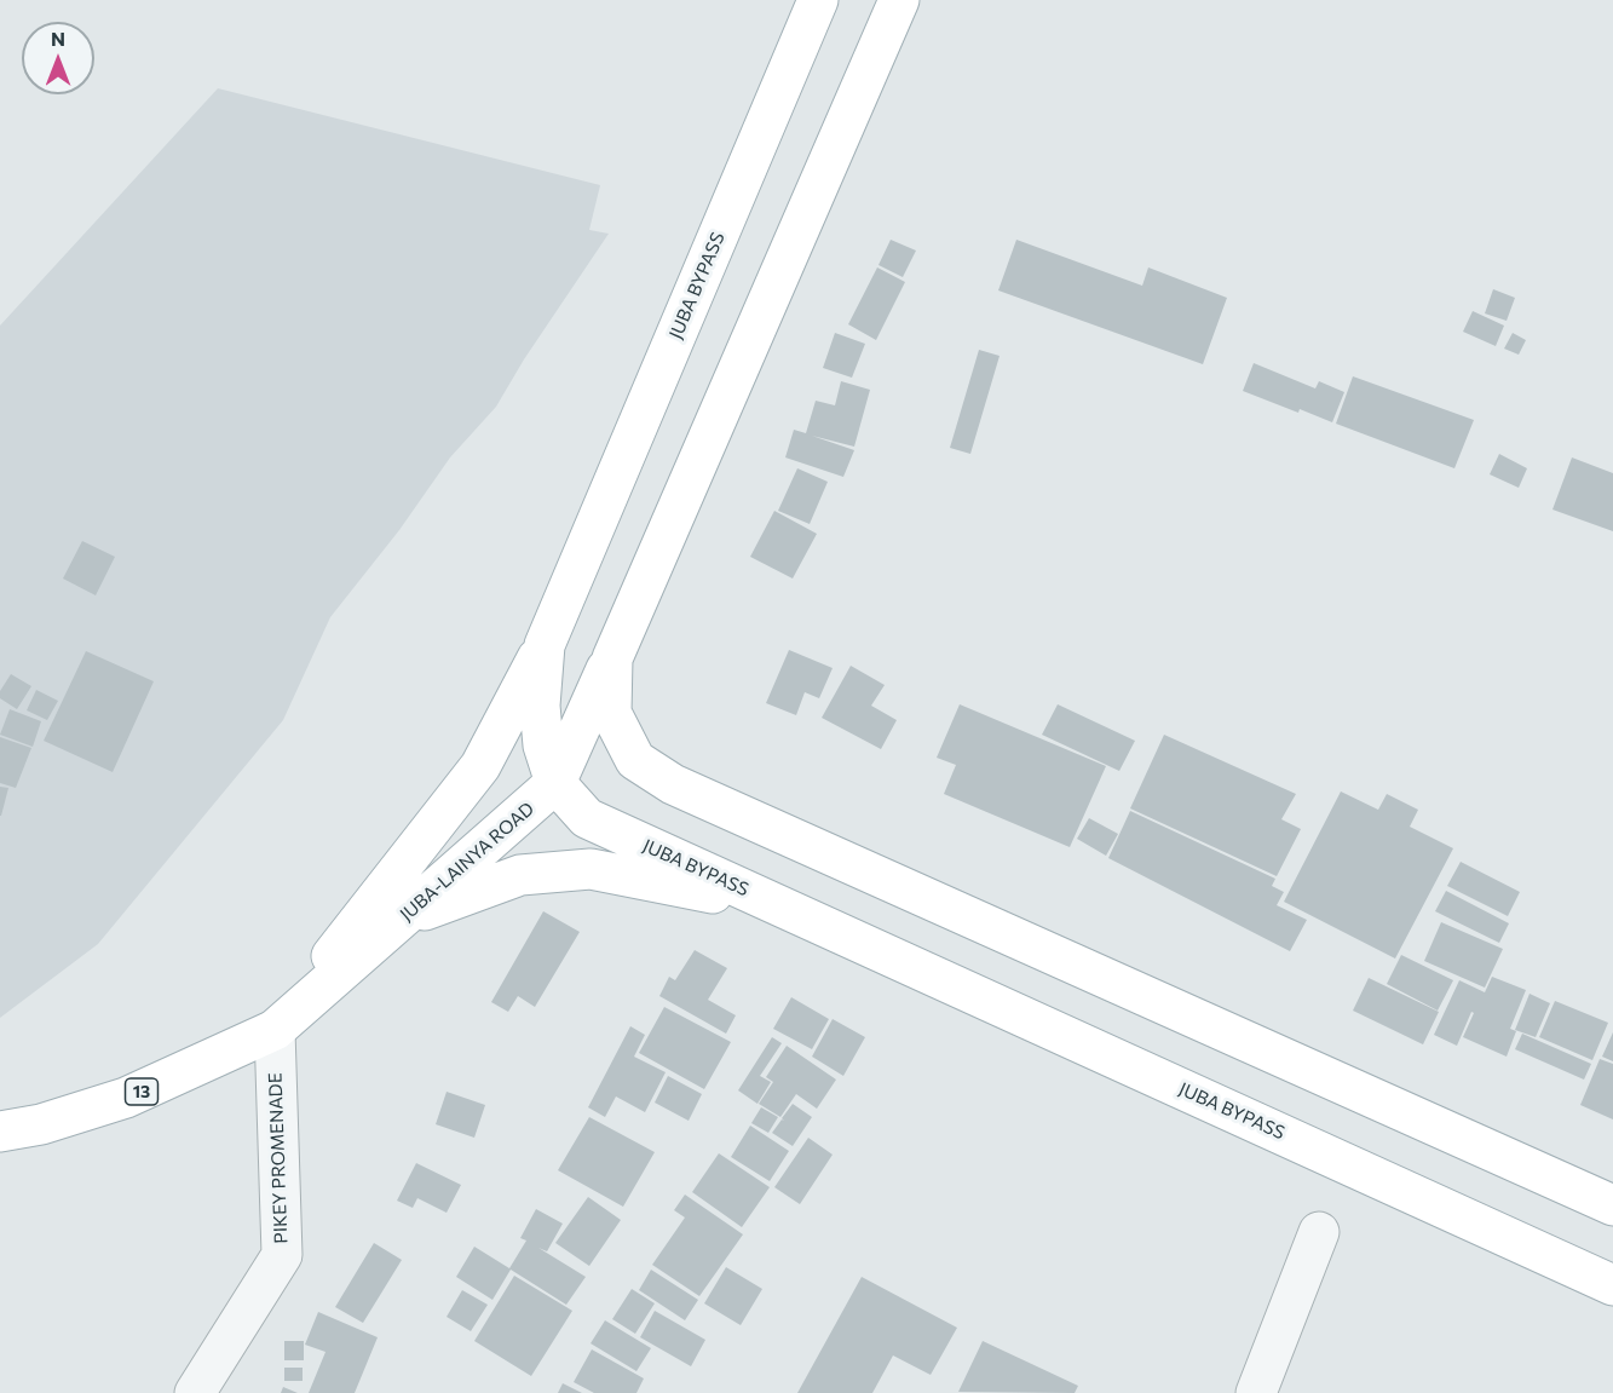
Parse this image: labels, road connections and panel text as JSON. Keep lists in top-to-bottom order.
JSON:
{
  "streets": {
    "main road": ["JUBA BYPASS", "JUBA-LAINYA ROAD", "13"],
    "street": ["PIKEY PROMENADE"]
  },
  "crossings": [
    ["JUBA BYPASS", "JUBA-LAINYA ROAD"],
    ["JUBA-LAINYA ROAD", "PIKEY PROMENADE"]
  ],
  "north": "top"
}
